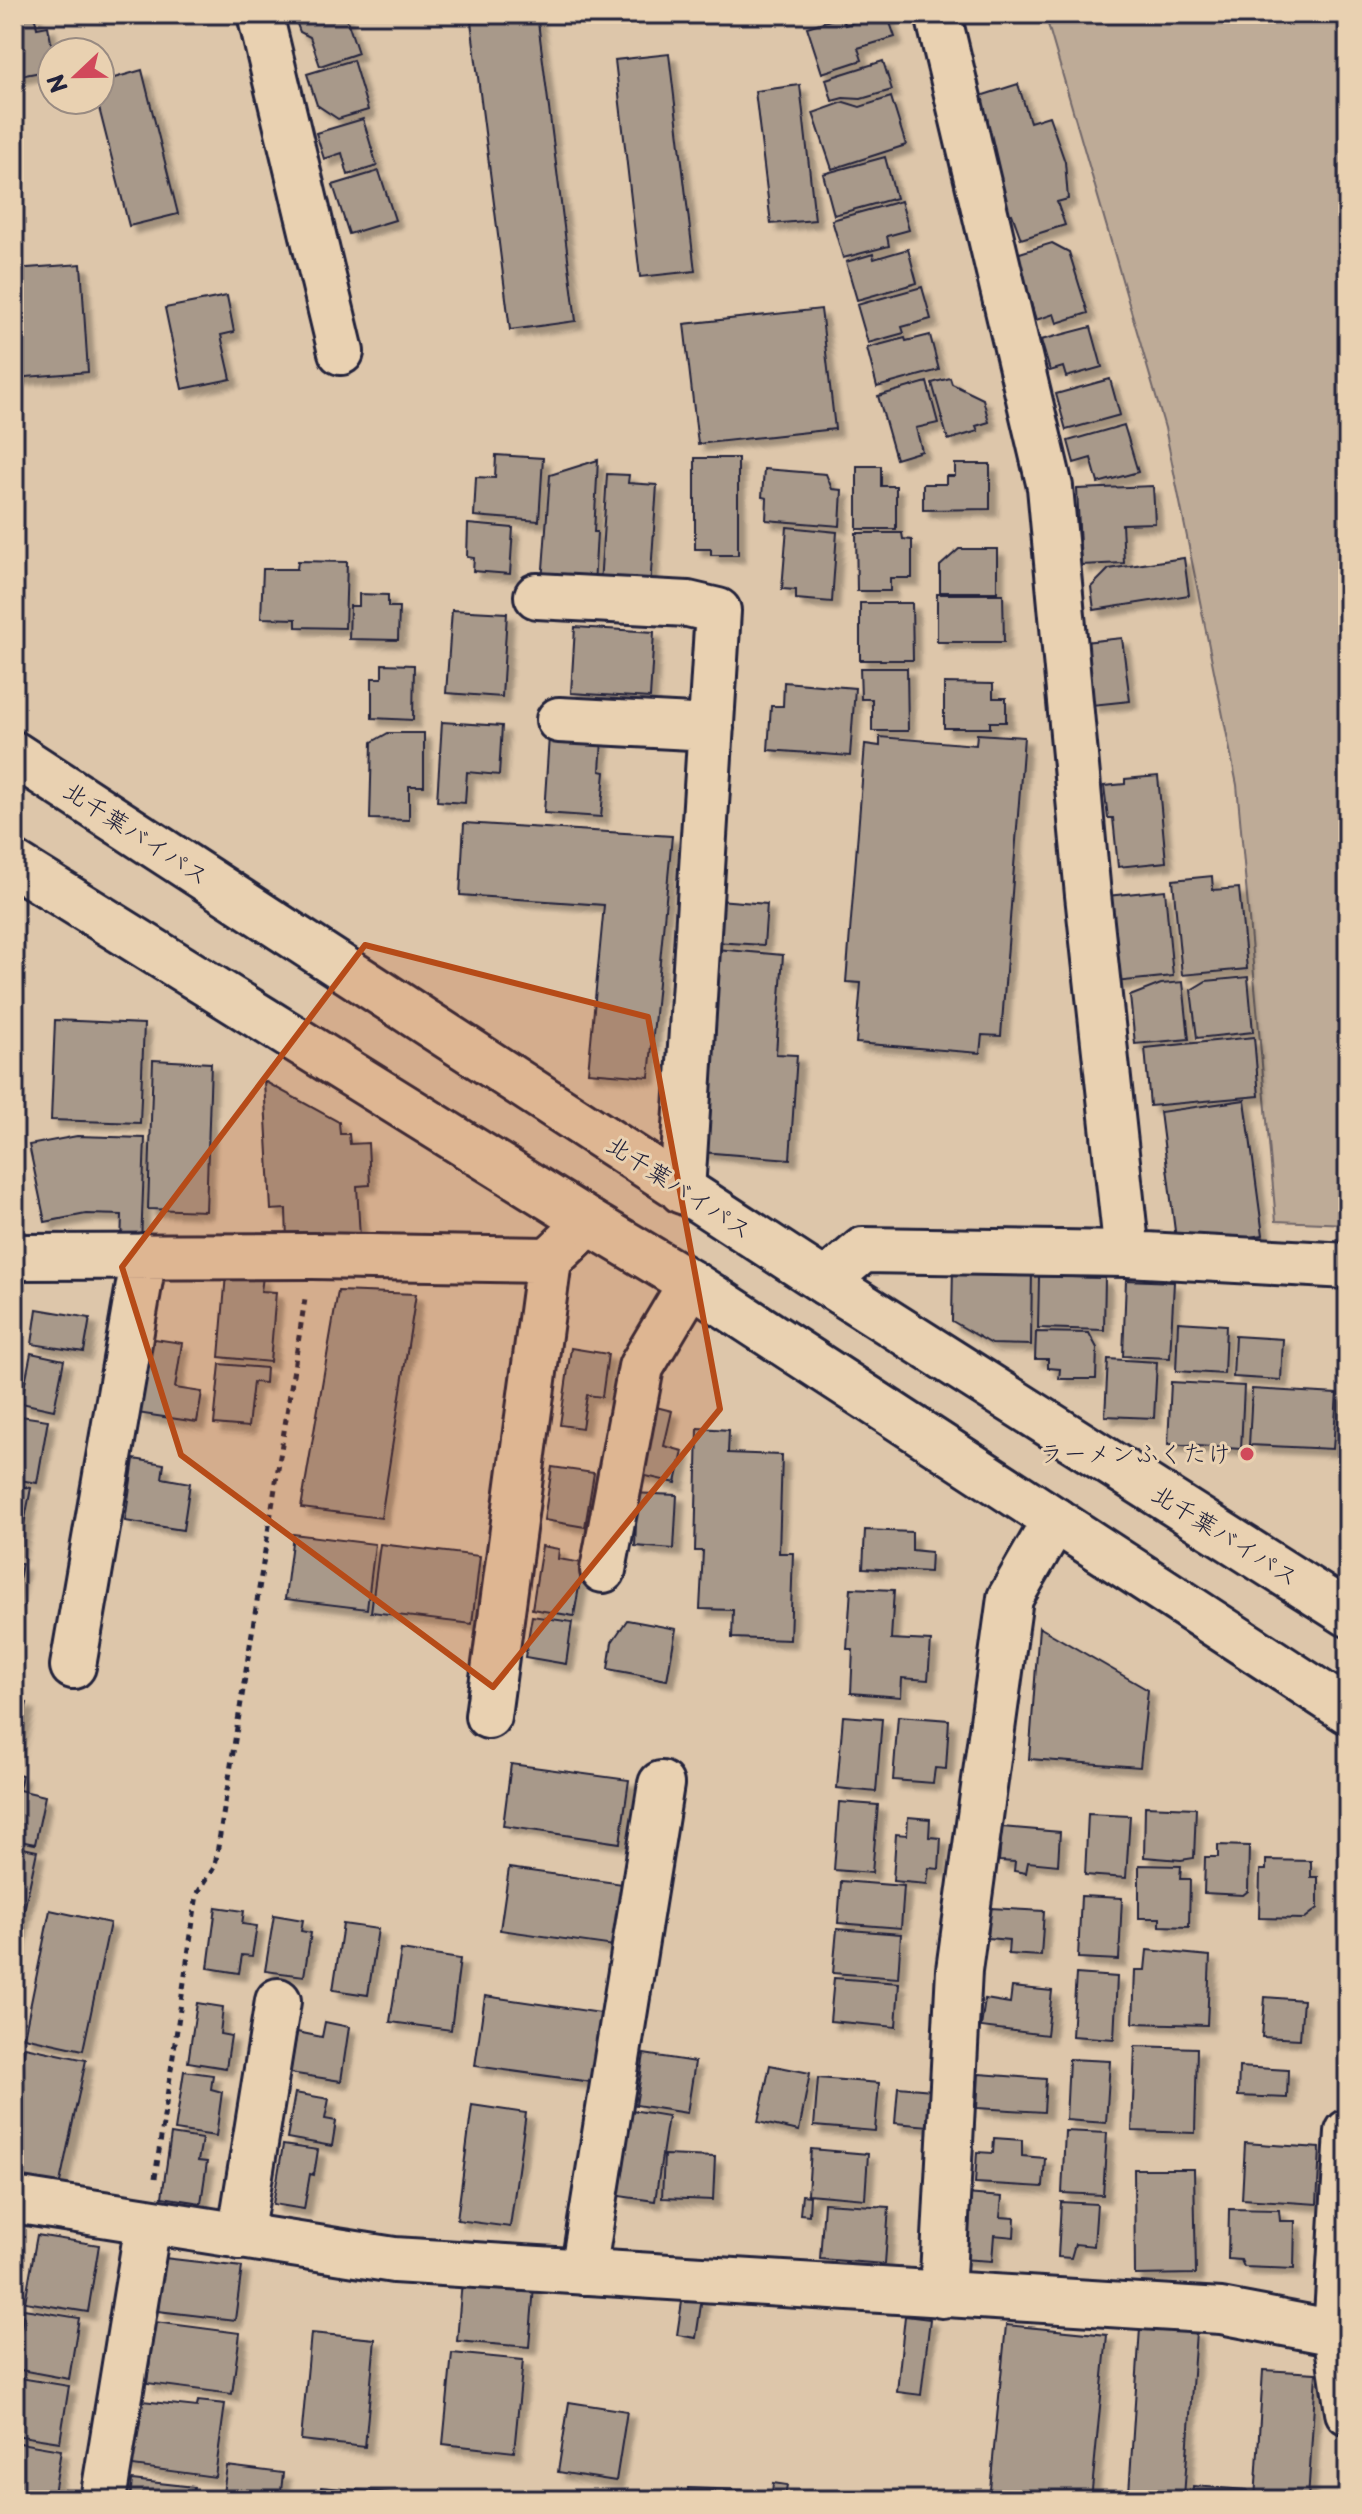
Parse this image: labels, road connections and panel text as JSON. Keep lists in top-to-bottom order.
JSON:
{
  "streets": {
    "main road": ["北千葉バイパス"]
  },
  "places": ["ラーメンふくたけ"],
  "north": "left"
}
